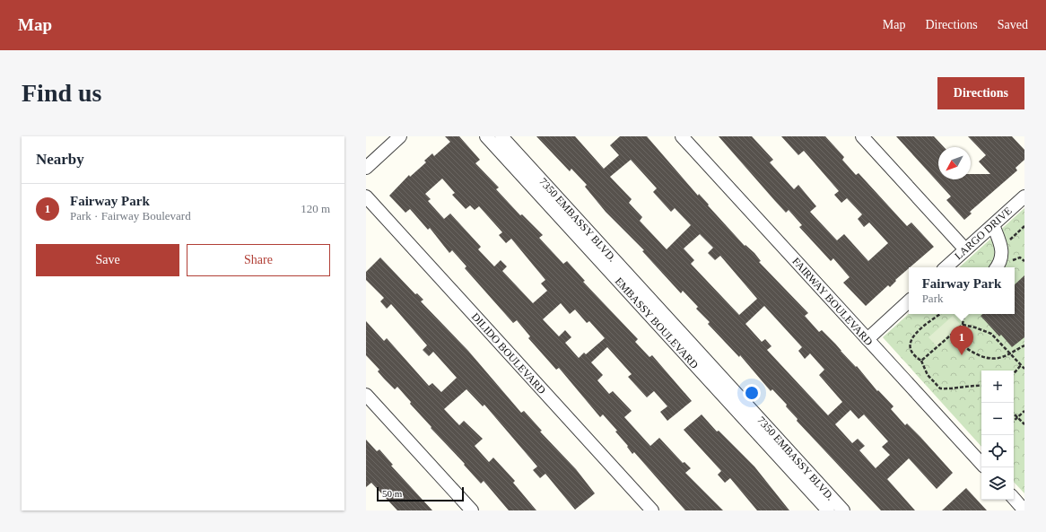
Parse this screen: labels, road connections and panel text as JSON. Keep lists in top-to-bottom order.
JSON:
{
  "streets": {
    "street": [
      "7350 EMBASSY BLVD.",
      "LARGO DRIVE",
      "FAIRWAY BOULEVARD",
      "EMBASSY BOULEVARD",
      "DILIDO BOULEVARD"
    ]
  },
  "scale_bar": "50 m",
  "north": "bottom left",
  "page": {
    "header": "Map",
    "nav": ["Map", "Directions", "Saved"],
    "buttons": [
      "Directions",
      ["Save", "Share"]
    ],
    "title": "Find us",
    "heading": "Nearby",
    "list": [
      {
        "mark": "1",
        "name": "Fairway Park",
        "note": "Park · Fairway Boulevard",
        "value": "120 m"
      }
    ],
    "popup": ["Fairway Park", "Park"],
    "pins": "1",
    "map_buttons": ["+", "−"],
    "scale": "50 m"
  }
}
